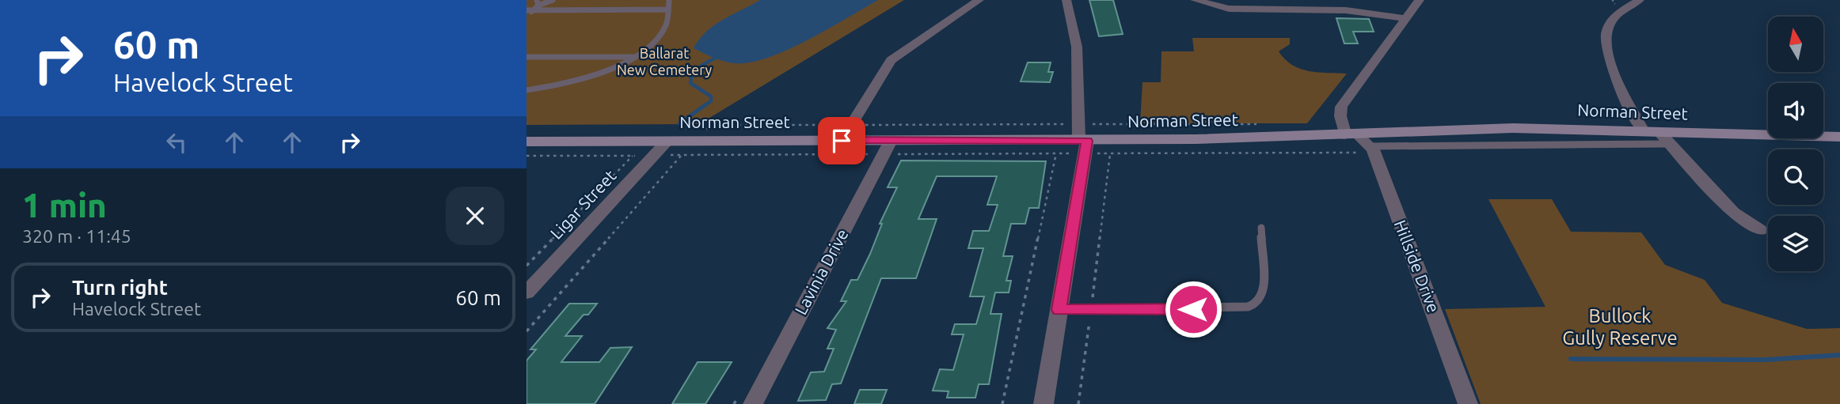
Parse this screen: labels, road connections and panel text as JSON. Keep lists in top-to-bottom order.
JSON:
{
  "streets": {
    "street": [
      "Norman Street",
      "Ligar Street",
      "Hillside Drive",
      "Lavinia Drive"
    ]
  },
  "crossings": [
    ["Norman Street", "Ligar Street"],
    ["Norman Street", "Hillside Drive"],
    ["Norman Street", "Lavinia Drive"]
  ],
  "parks": ["Ballarat New Cemetery", "Bullock Gully Reserve"],
  "north": "top",
  "page": {
    "turn": ["60 m", "Havelock Street"],
    "heading": ["1 min", "320 m · 11:45"],
    "list": [
      {
        "name": "Turn right",
        "note": "Havelock Street",
        "value": "60 m"
      }
    ]
  }
}
